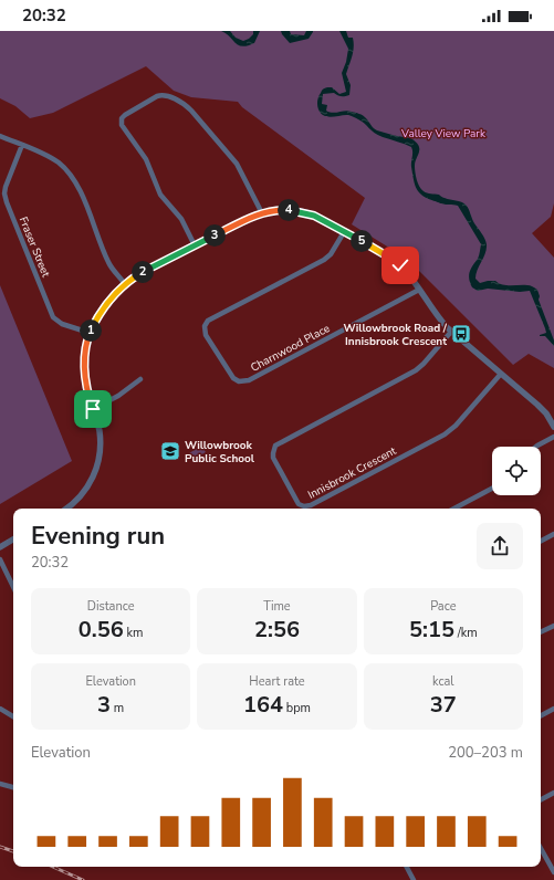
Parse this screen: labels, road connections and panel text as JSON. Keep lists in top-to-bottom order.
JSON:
{
  "streets": {
    "street": ["Fraser Street", "Charnwood Place", "Innisbrook Crescent"]
  },
  "parks": ["Valley View Park"],
  "places": {
    "bus stop": ["Willowbrook Road / Innisbrook Crescent"],
    "school or university": ["Willowbrook Public School"]
  },
  "page": {
    "status": "20:32",
    "pins": [
      "4",
      "3",
      "5",
      "2",
      "1"
    ],
    "heading": ["Evening run", "20:32"],
    "stats": [
      ["Distance", "0.56 km"],
      ["Time", "2:56"],
      ["Pace", "5:15 /km"],
      ["Elevation", "3 m"],
      ["Heart rate", "164 bpm"],
      ["kcal", "37"]
    ],
    "chart": ["Elevation", "200–203 m"]
  }
}
